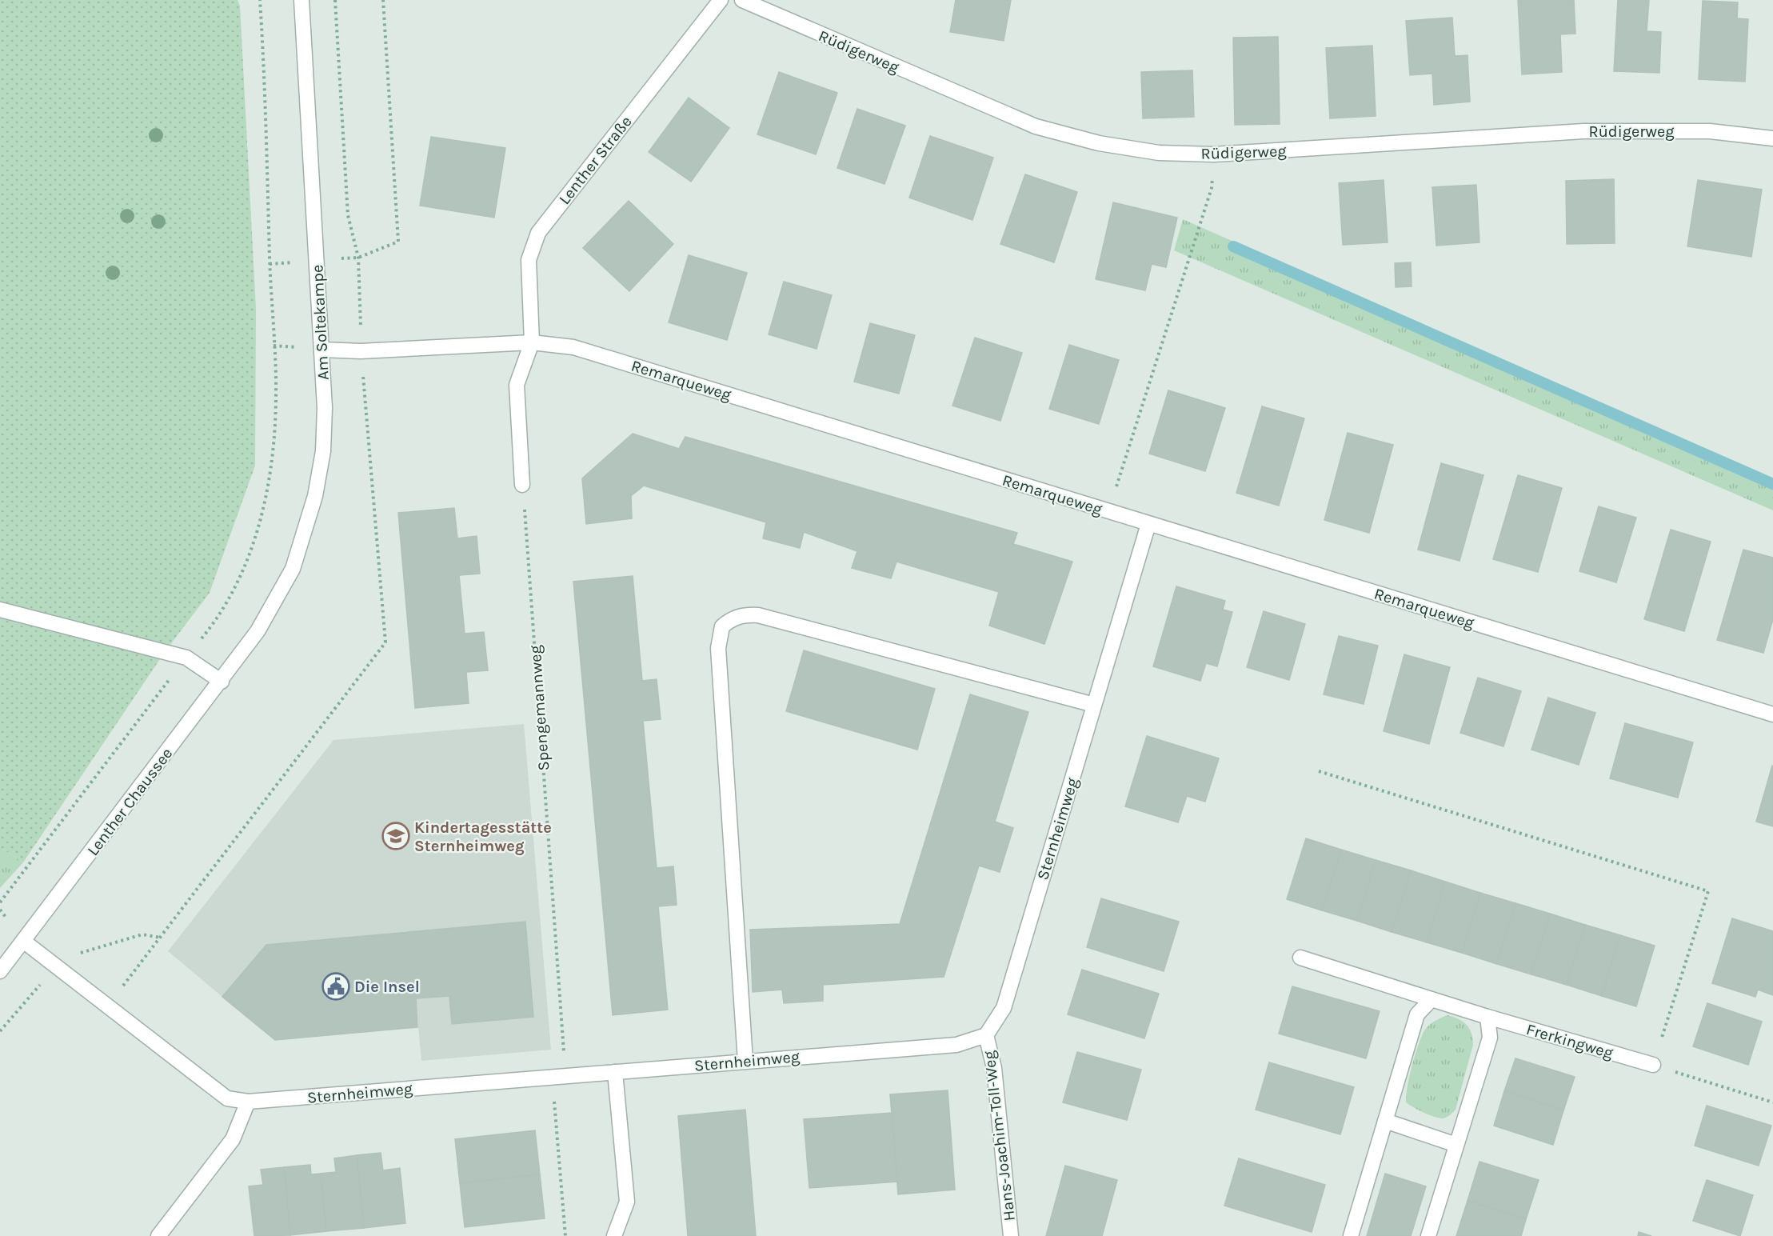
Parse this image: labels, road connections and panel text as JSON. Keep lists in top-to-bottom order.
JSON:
{
  "streets": {
    "street": [
      "Rüdigerweg",
      "Lenther Straße",
      "Am Soltekampe",
      "Remarqueweg",
      "Lenther Chaussee",
      "Sternheimweg",
      "Frerkingweg",
      "Hans-Joachim-Toll-Weg"
    ],
    "path": ["Spengemannweg"]
  },
  "crossings": [
    ["Lenther Straße", "Remarqueweg"],
    ["Am Soltekampe", "Remarqueweg"],
    ["Am Soltekampe", "Lenther Chaussee"],
    ["Remarqueweg", "Sternheimweg"],
    ["Spengemannweg", "Sternheimweg"],
    ["Lenther Chaussee", "Sternheimweg"],
    ["Sternheimweg", "Hans-Joachim-Toll-Weg"]
  ],
  "places": {
    "school or university": ["Kindertagesstätte Sternheimweg"],
    "public building": ["Die Insel"]
  }
}
